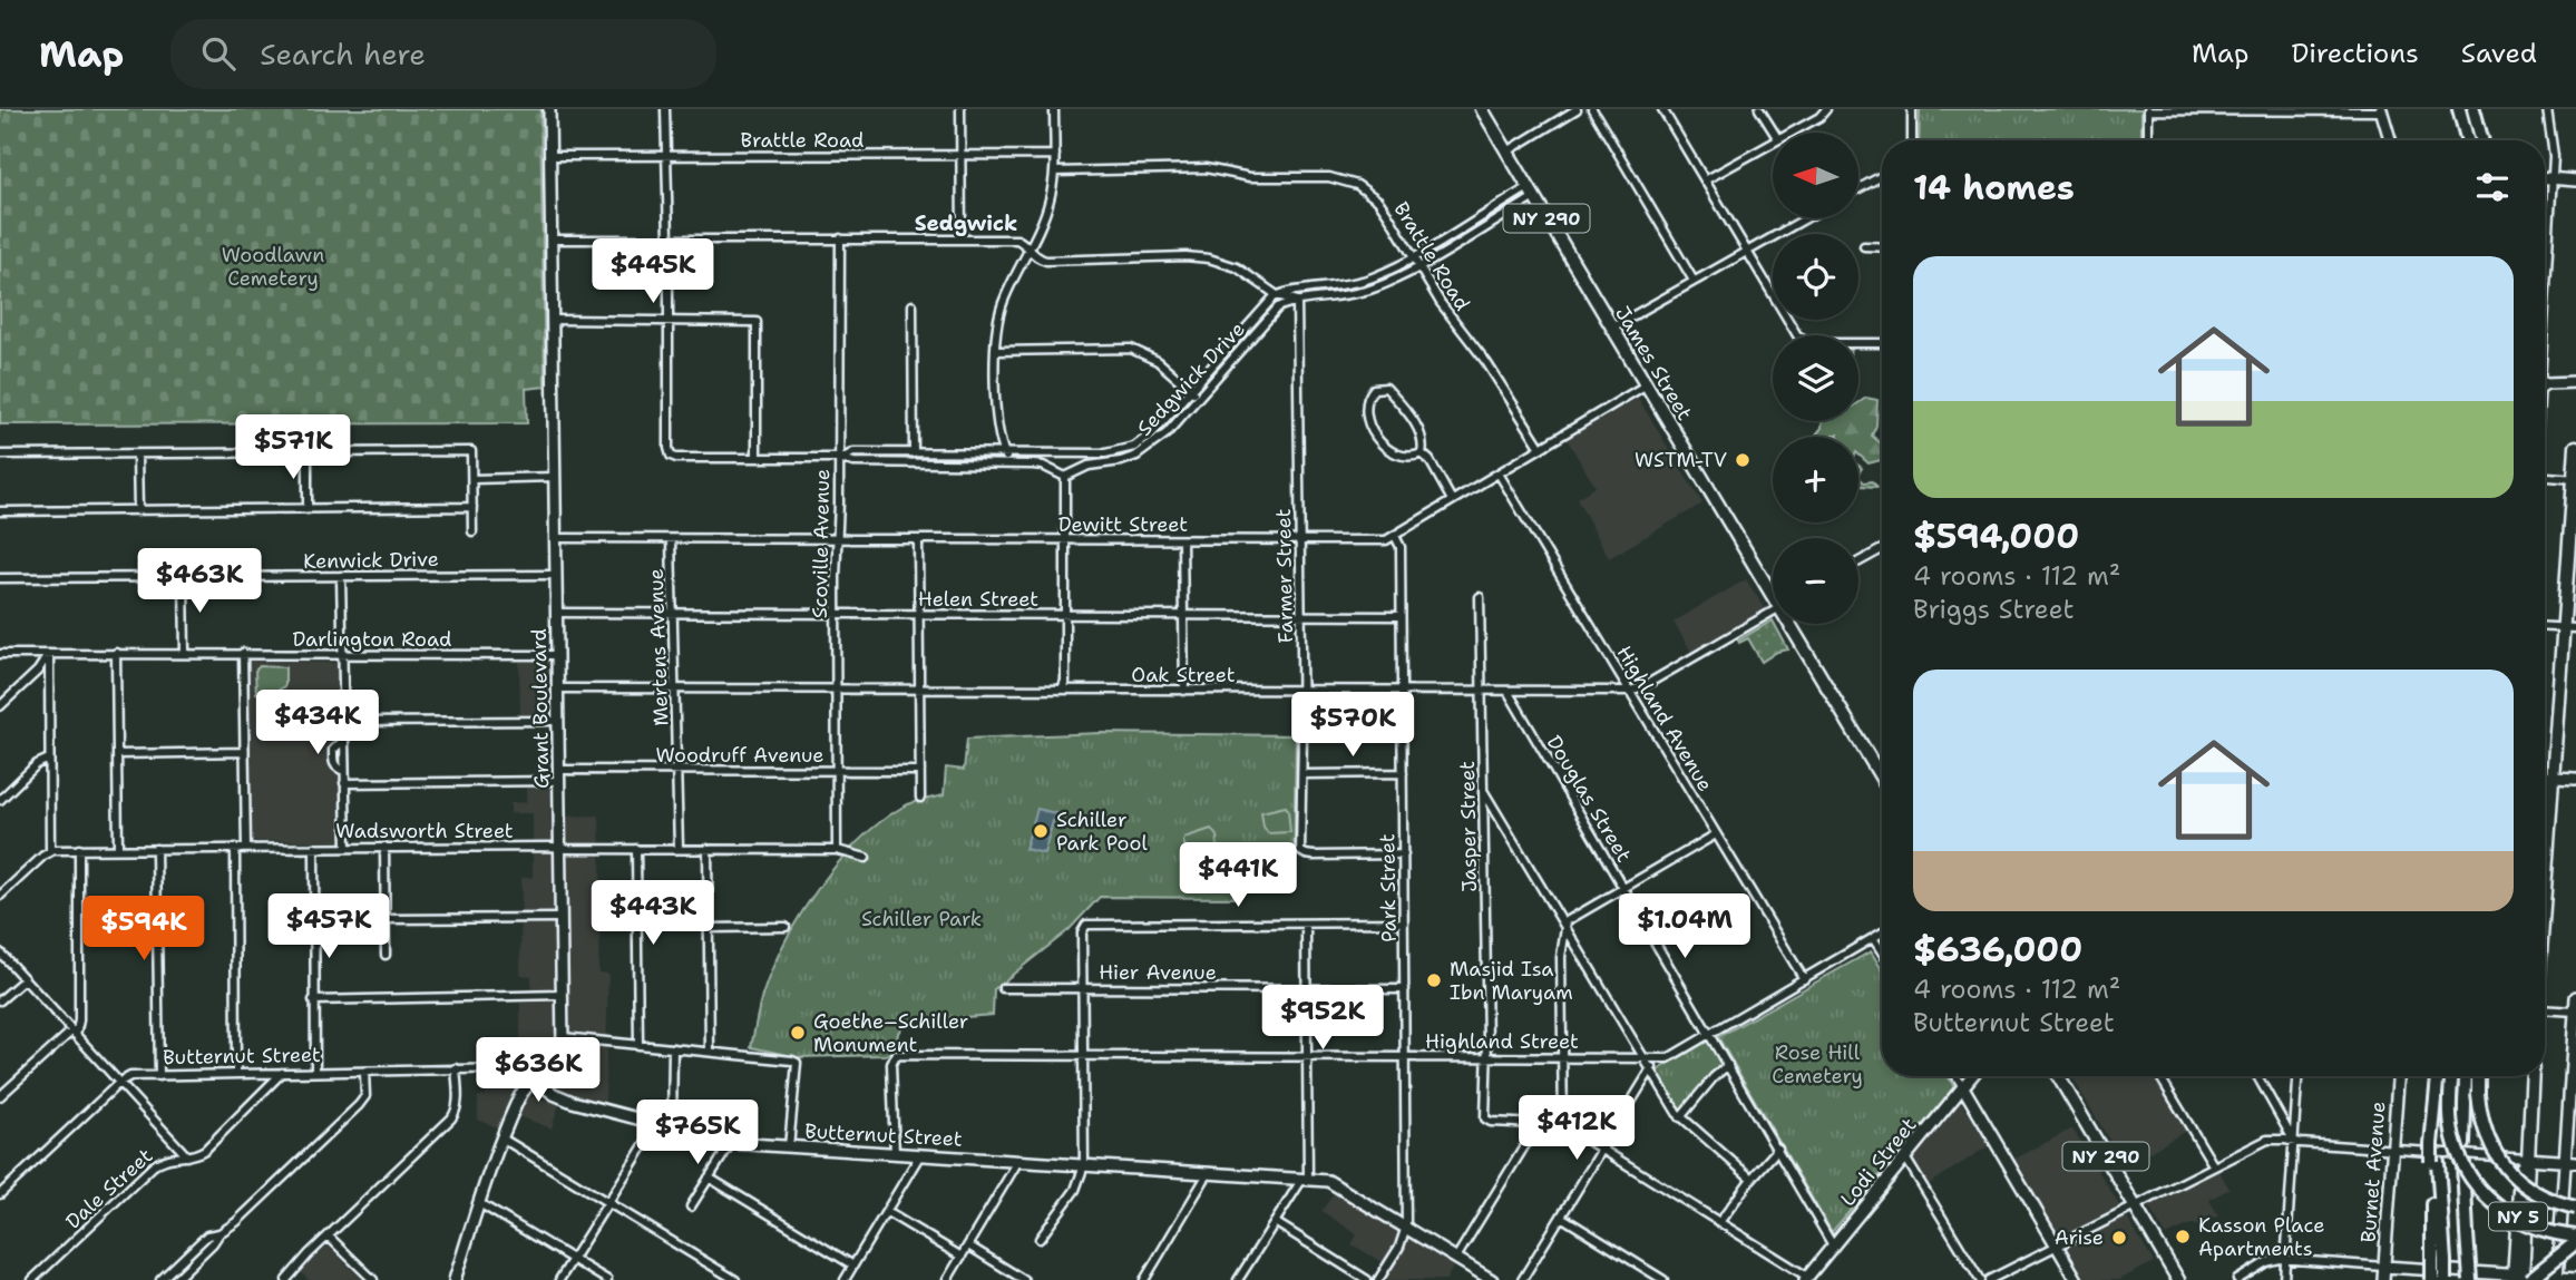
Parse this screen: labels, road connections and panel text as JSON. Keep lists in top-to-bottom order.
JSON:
{
  "streets": {
    "main road": ["NY 290", "James Street", "NY 5"],
    "street": [
      "Brattle Road",
      "Sedgwick Drive",
      "Dewitt Street",
      "Scoville Avenue",
      "Kenwick Drive",
      "Farmer Street",
      "Helen Street",
      "Darlington Road",
      "Mertens Avenue",
      "Oak Street",
      "Grant Boulevard",
      "Highland Avenue",
      "Woodruff Avenue",
      "Douglas Street",
      "Jasper Street",
      "Wadsworth Street",
      "Park Street",
      "Hier Avenue",
      "Highland Street",
      "Butternut Street",
      "Lodi Street",
      "Burnet Avenue",
      "Dale Street"
    ]
  },
  "crossings": [
    ["Brattle Road", "Sedgwick Drive"],
    ["Brattle Road", "Dewitt Street"],
    ["Brattle Road", "Grant Boulevard"],
    ["James Street", "Sedgwick Drive"],
    ["James Street", "Dewitt Street"],
    ["Sedgwick Drive", "Scoville Avenue"],
    ["Sedgwick Drive", "Farmer Street"],
    ["Dewitt Street", "Scoville Avenue"],
    ["Dewitt Street", "Farmer Street"],
    ["Dewitt Street", "Mertens Avenue"],
    ["Dewitt Street", "Grant Boulevard"],
    ["Dewitt Street", "Highland Avenue"],
    ["Dewitt Street", "Park Street"],
    ["Scoville Avenue", "Helen Street"],
    ["Scoville Avenue", "Oak Street"],
    ["Scoville Avenue", "Woodruff Avenue"],
    ["Scoville Avenue", "Wadsworth Street"],
    ["Kenwick Drive", "Grant Boulevard"],
    ["Farmer Street", "Helen Street"],
    ["Farmer Street", "Oak Street"],
    ["Farmer Street", "Park Street"],
    ["Helen Street", "Mertens Avenue"],
    ["Helen Street", "Grant Boulevard"],
    ["Helen Street", "Park Street"],
    ["Darlington Road", "Grant Boulevard"],
    ["Mertens Avenue", "Oak Street"],
    ["Mertens Avenue", "Woodruff Avenue"],
    ["Mertens Avenue", "Wadsworth Street"],
    ["Oak Street", "Grant Boulevard"],
    ["Oak Street", "Highland Avenue"],
    ["Oak Street", "Douglas Street"],
    ["Oak Street", "Jasper Street"],
    ["Oak Street", "Park Street"],
    ["Grant Boulevard", "Woodruff Avenue"],
    ["Grant Boulevard", "Wadsworth Street"],
    ["Highland Avenue", "Highland Street"],
    ["Douglas Street", "Highland Street"],
    ["Douglas Street", "Lodi Street"],
    ["Jasper Street", "Highland Street"],
    ["Park Street", "Hier Avenue"],
    ["Park Street", "Highland Street"],
    ["Park Street", "Butternut Street"],
    ["Highland Street", "Butternut Street"],
    ["Butternut Street", "Dale Street"]
  ],
  "districts": ["Sedgwick"],
  "parks": ["Woodlawn Cemetery", "Schiller Park", "Rose Hill Cemetery"],
  "places": [
    "WSTM-TV",
    "Schiller Park Pool",
    "Masjid Isa Ibn Maryam",
    "Goethe–Schiller Monument",
    "Kasson Place Apartments",
    "Arise"
  ],
  "north": "left",
  "page": {
    "header": "Map",
    "search": "Search here",
    "nav": ["Map", "Directions", "Saved"],
    "map_buttons": ["+", "−"],
    "heading": "14 homes",
    "list": [
      {
        "name": "$594,000",
        "note": "4 rooms · 112 m² · Briggs Street"
      },
      {
        "name": "$636,000",
        "note": "4 rooms · 112 m² · Butternut Street"
      }
    ],
    "price": [
      "$445K",
      "$571K",
      "$463K",
      "$434K",
      "$570K",
      "$441K",
      "$443K",
      "$457K",
      "$1.04M",
      "$594K",
      "$952K",
      "$636K",
      "$412K",
      "$765K"
    ]
  }
}
